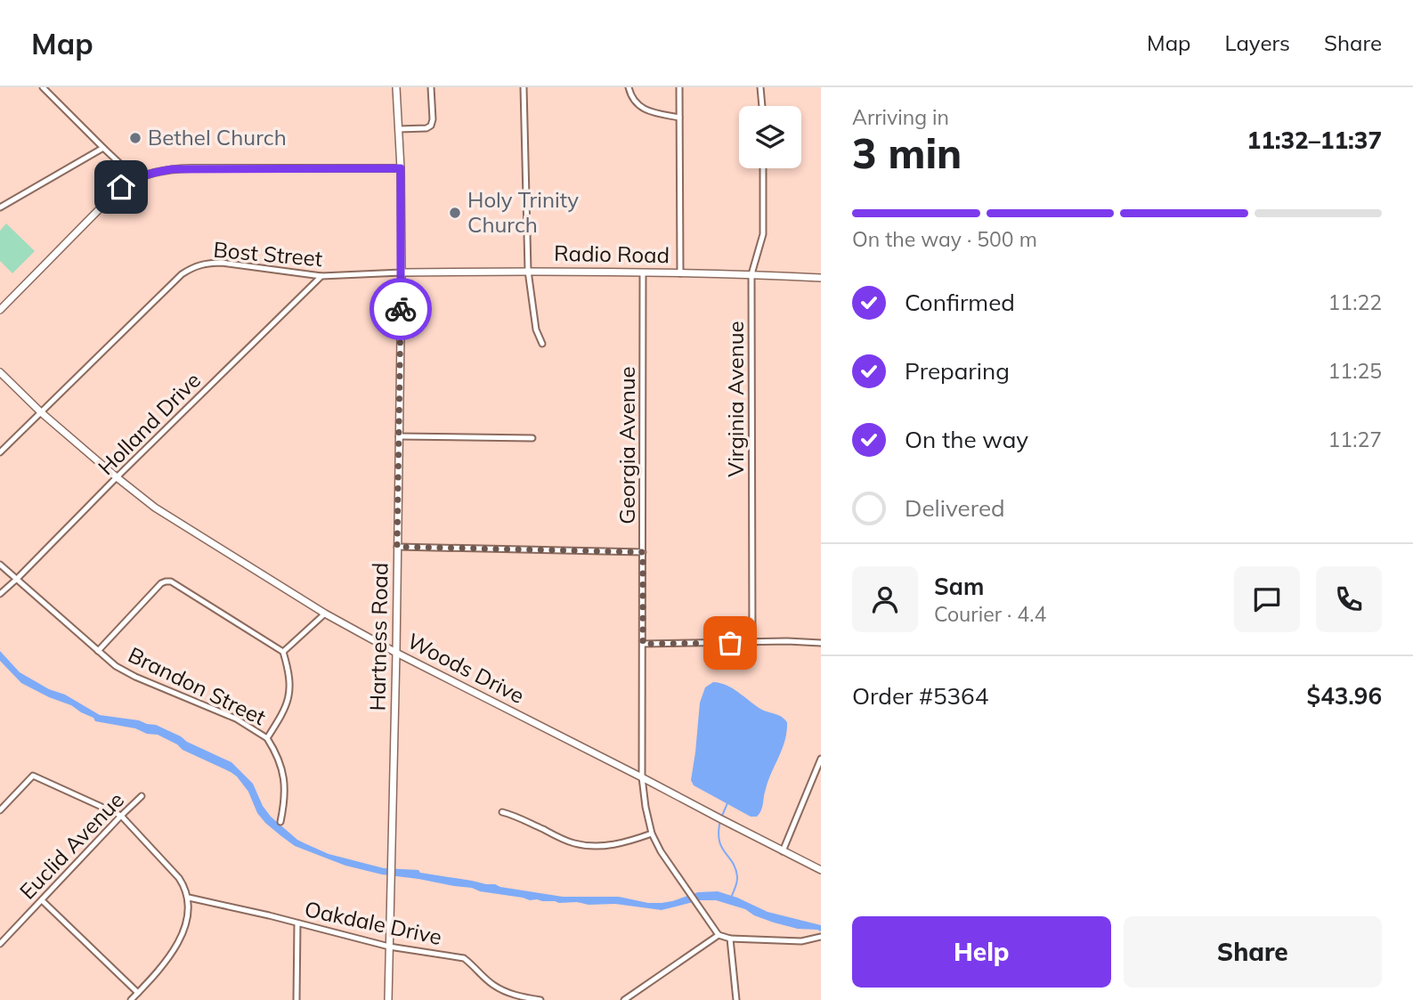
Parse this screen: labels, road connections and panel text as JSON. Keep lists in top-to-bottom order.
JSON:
{
  "streets": {
    "street": [
      "Bost Street",
      "Radio Road",
      "Virginia Avenue",
      "Holland Drive",
      "Georgia Avenue",
      "Hartness Road",
      "Woods Drive",
      "Brandon Street",
      "Euclid Avenue",
      "Oakdale Drive"
    ]
  },
  "crossings": [
    ["Bost Street", "Radio Road"],
    ["Bost Street", "Holland Drive"],
    ["Bost Street", "Hartness Road"],
    ["Bost Street", "Woods Drive"],
    ["Radio Road", "Virginia Avenue"],
    ["Radio Road", "Georgia Avenue"],
    ["Radio Road", "Hartness Road"],
    ["Holland Drive", "Woods Drive"],
    ["Holland Drive", "Brandon Street"],
    ["Georgia Avenue", "Woods Drive"],
    ["Hartness Road", "Woods Drive"],
    ["Hartness Road", "Oakdale Drive"]
  ],
  "places": ["Bethel Church", "Holy Trinity Church"],
  "page": {
    "header": "Map",
    "nav": ["Map", "Layers", "Share"],
    "heading": ["3 min", "Arriving in", "11:32–11:37"],
    "panel": [
      "Sam",
      "Courier · 4.4",
      "Order #5364",
      "$43.96"
    ],
    "bar": "On the way · 500 m",
    "list": [
      ["Confirmed", "11:22"],
      ["Preparing", "11:25"],
      ["On the way", "11:27"],
      "Delivered"
    ],
    "buttons": ["Help", "Share"]
  }
}
